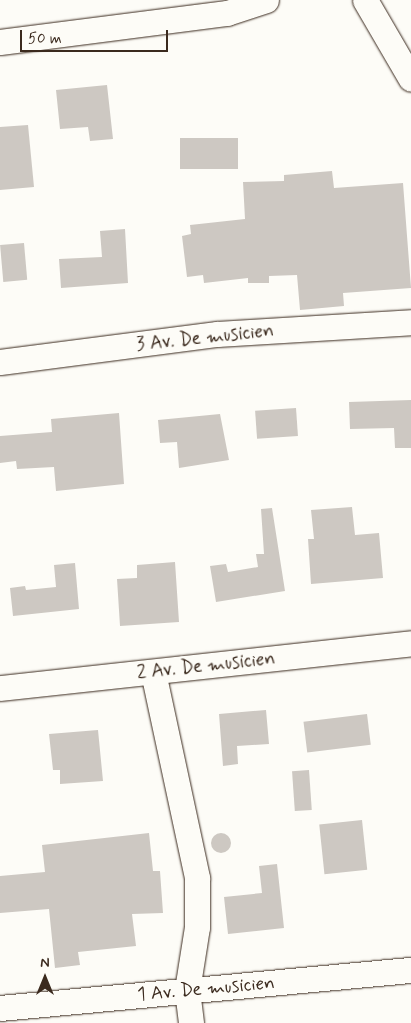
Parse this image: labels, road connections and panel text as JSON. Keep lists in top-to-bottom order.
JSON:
{
  "streets": {
    "street": ["3 Av. De musicien", "2 Av. De musicien", "1 Av. De musicien"]
  },
  "scale_bar": "50 m",
  "north": "top"
}
